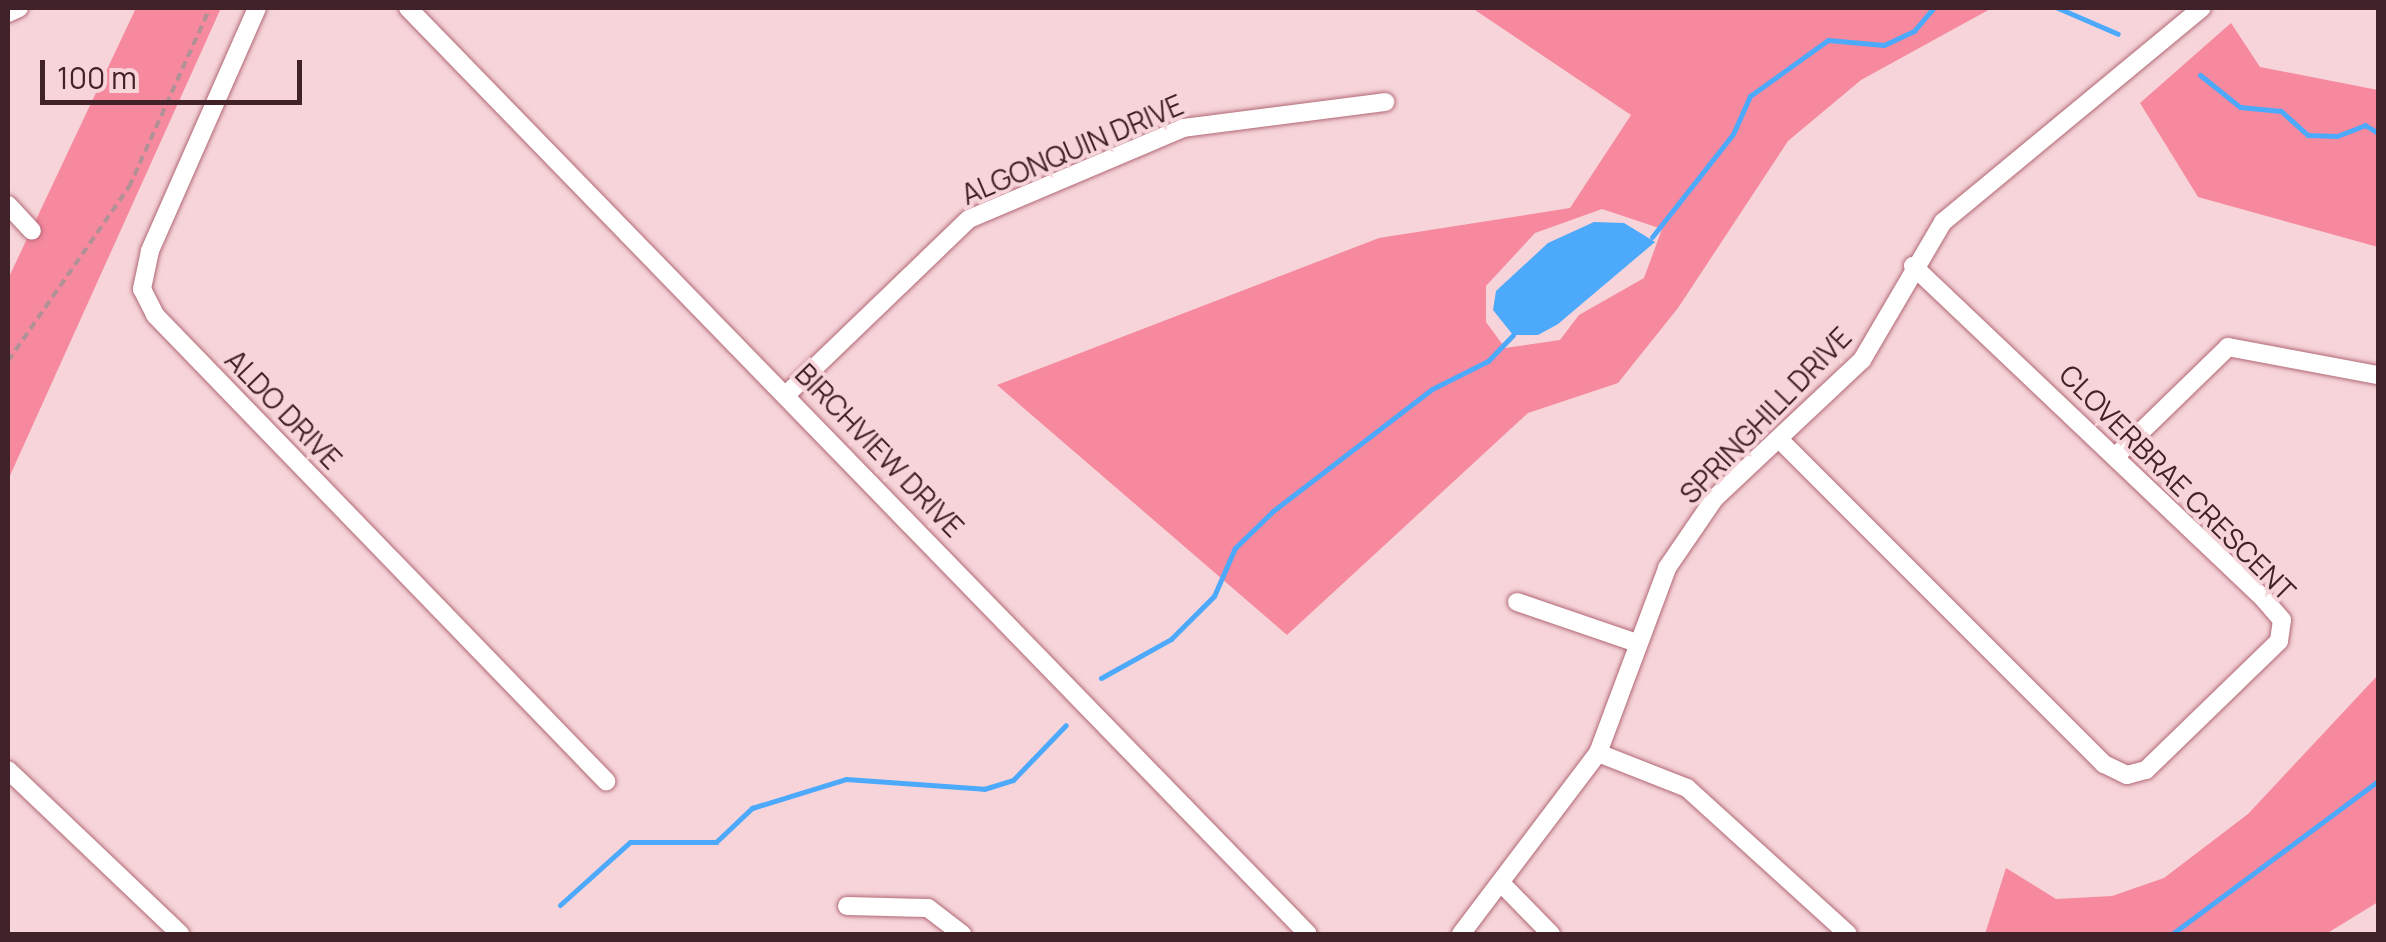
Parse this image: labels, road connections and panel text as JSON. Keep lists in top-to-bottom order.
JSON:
{
  "streets": {
    "street": [
      "ALGONQUIN DRIVE",
      "ALDO DRIVE",
      "SPRINGHILL DRIVE",
      "BIRCHVIEW DRIVE",
      "CLOVERBRAE CRESCENT"
    ]
  },
  "crossings": [
    ["ALGONQUIN DRIVE", "BIRCHVIEW DRIVE"],
    ["SPRINGHILL DRIVE", "CLOVERBRAE CRESCENT"]
  ],
  "scale_bar": "100 m"
}
